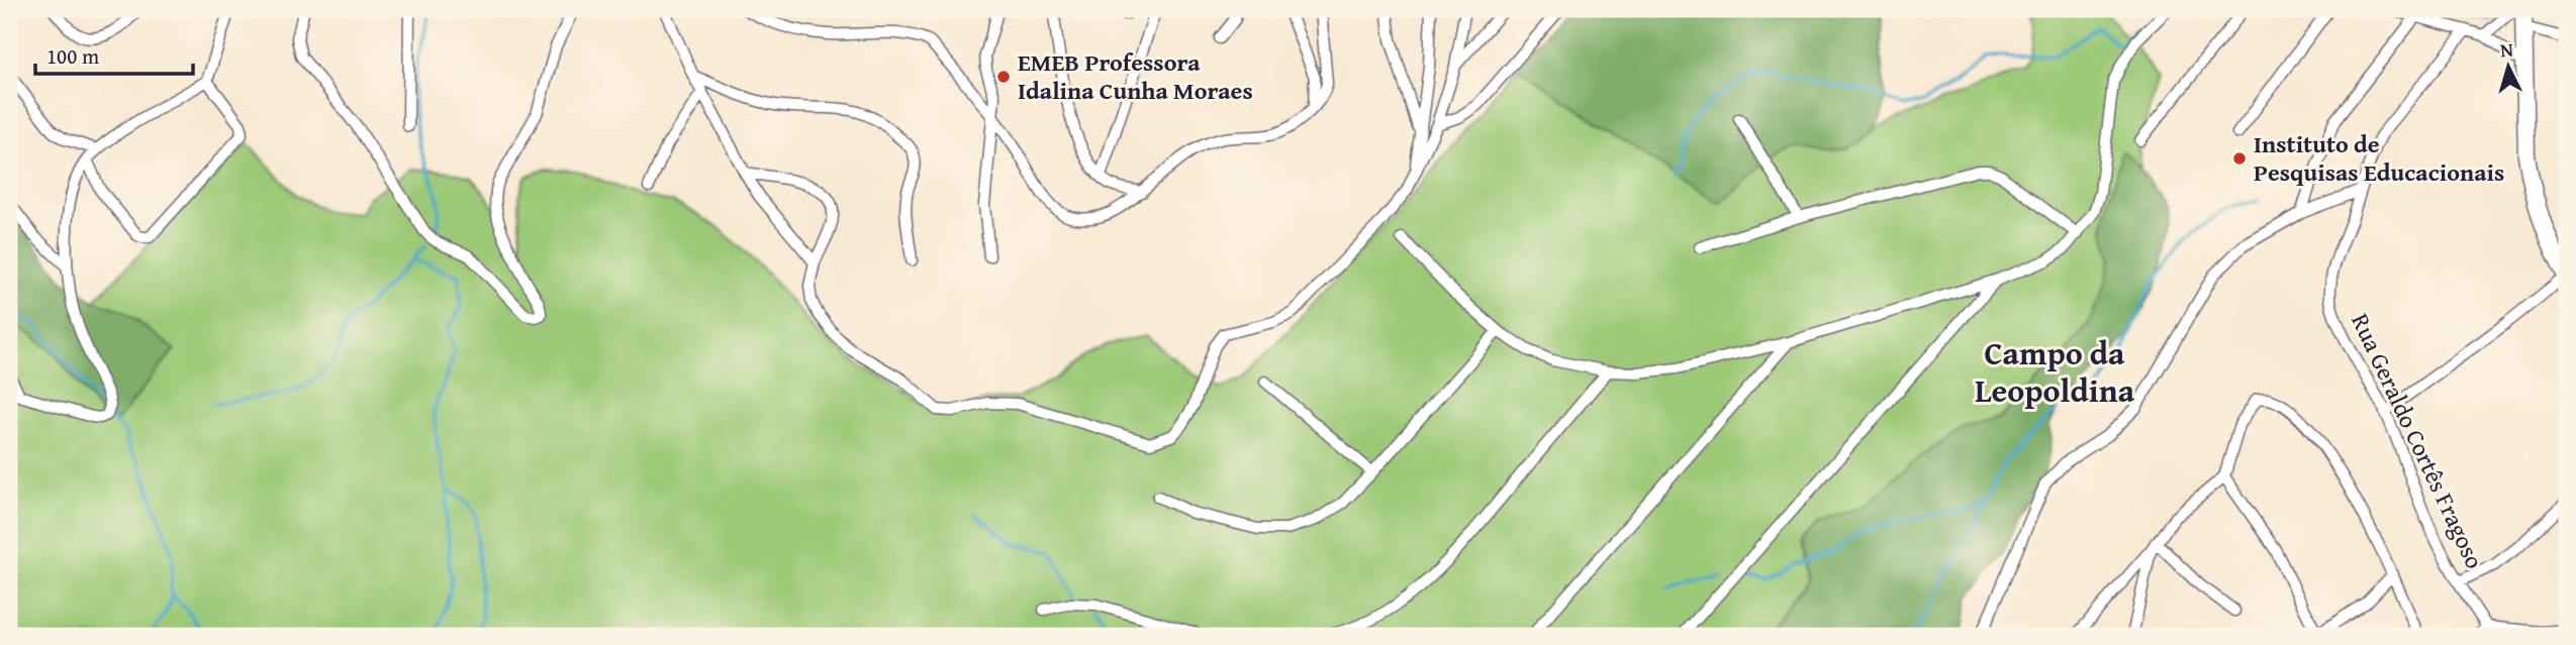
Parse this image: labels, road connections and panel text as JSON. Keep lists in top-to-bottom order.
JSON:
{
  "streets": {
    "street": ["Rua Geraldo Cortês Fragoso"]
  },
  "districts": ["Campo da Leopoldina"],
  "places": ["EMEB Professora Idalina Cunha Moraes", "Instituto de Pesquisas Educacionais"],
  "scale_bar": "100 m",
  "north": "top"
}
